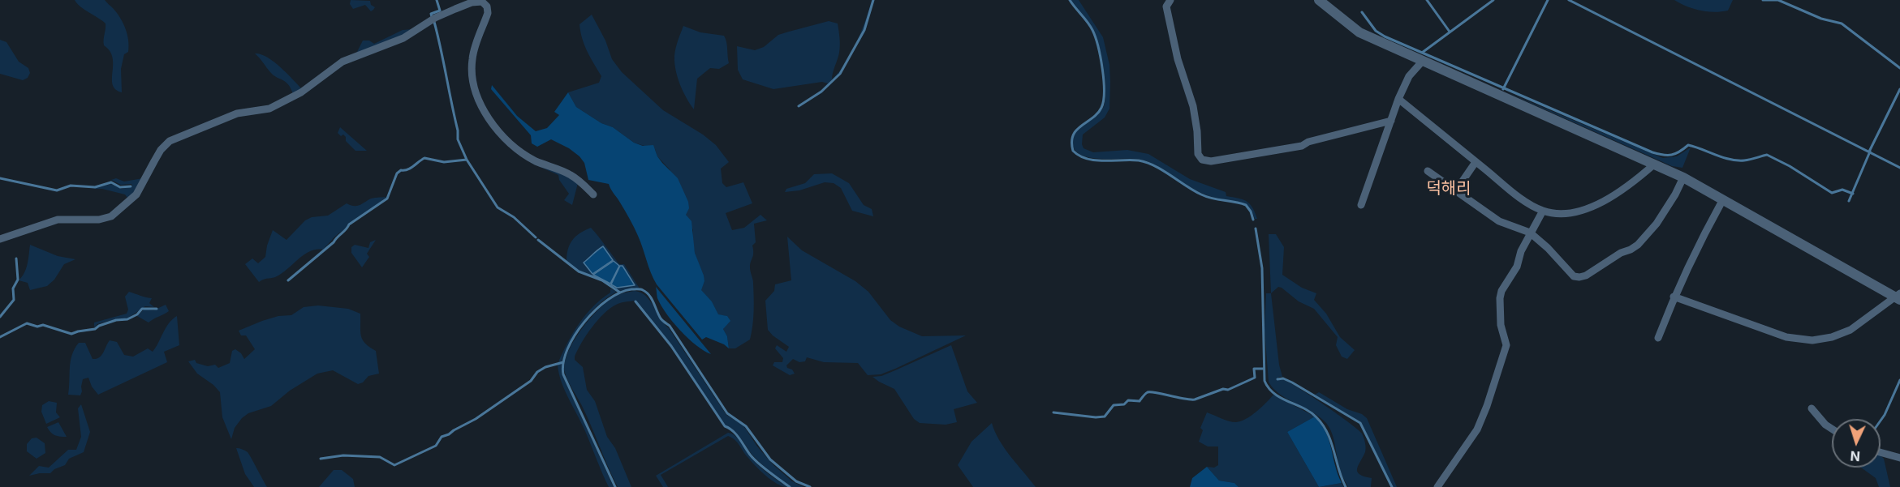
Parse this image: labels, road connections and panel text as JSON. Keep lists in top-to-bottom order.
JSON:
{
  "districts": ["덕해리"],
  "north": "bottom"
}
